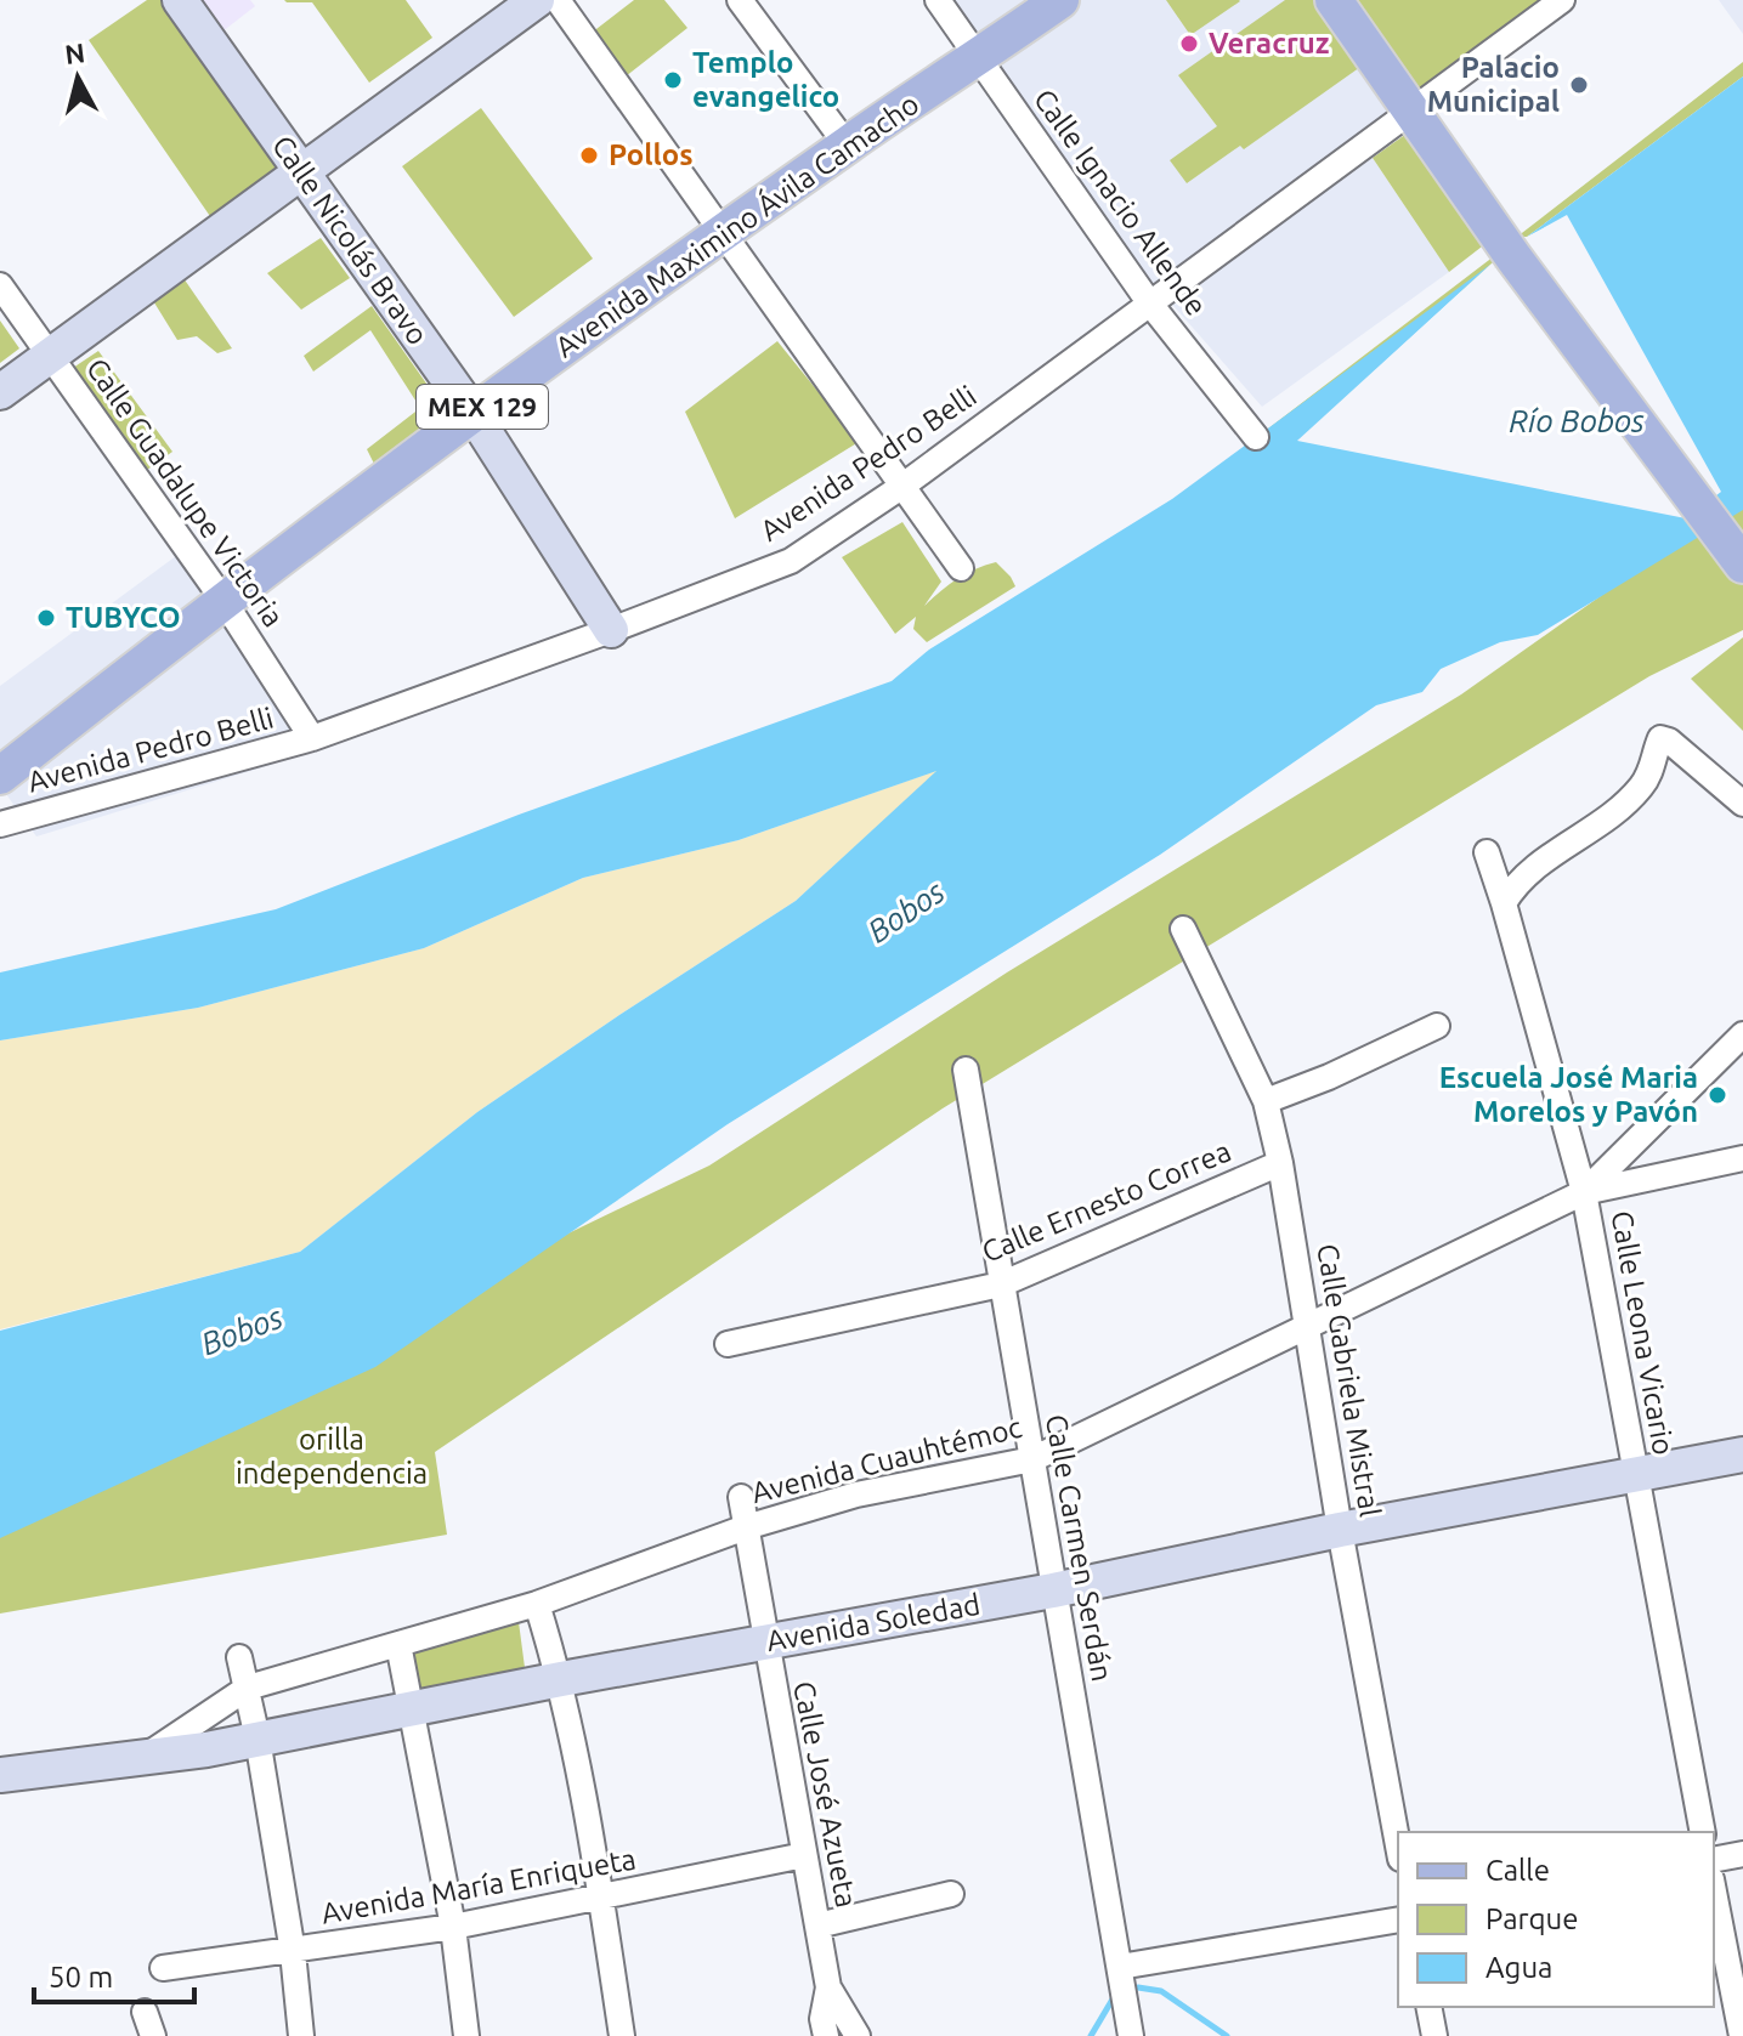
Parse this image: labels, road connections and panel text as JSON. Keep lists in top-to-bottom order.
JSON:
{
  "streets": {
    "main road": [
      "Avenida Maximino Ávila Camacho",
      "Calle Nicolás Bravo",
      "MEX 129",
      "Avenida Soledad"
    ],
    "street": [
      "Calle Ignacio Allende",
      "Avenida Pedro Belli",
      "Calle Guadalupe Victoria",
      "Calle Ernesto Correa",
      "Calle Leona Vicario",
      "Calle Gabriela Mistral",
      "Avenida Cuauhtémoc",
      "Calle Carmen Serdán",
      "Calle José Azueta",
      "Avenida María Enriqueta"
    ]
  },
  "crossings": [
    ["Calle Ignacio Allende", "Avenida Maximino Ávila Camacho"],
    ["Calle Ignacio Allende", "Avenida Pedro Belli"],
    ["Avenida Maximino Ávila Camacho", "Calle Nicolás Bravo"],
    ["Avenida Maximino Ávila Camacho", "Calle Guadalupe Victoria"],
    ["Calle Nicolás Bravo", "Avenida Pedro Belli"],
    ["Avenida Pedro Belli", "Calle Guadalupe Victoria"],
    ["Calle Ernesto Correa", "Calle Gabriela Mistral"],
    ["Calle Ernesto Correa", "Calle Carmen Serdán"],
    ["Calle Leona Vicario", "Avenida Cuauhtémoc"],
    ["Calle Leona Vicario", "Avenida Soledad"],
    ["Calle Gabriela Mistral", "Avenida Cuauhtémoc"],
    ["Calle Gabriela Mistral", "Avenida Soledad"],
    ["Avenida Cuauhtémoc", "Calle Carmen Serdán"],
    ["Avenida Cuauhtémoc", "Avenida Soledad"],
    ["Avenida Cuauhtémoc", "Calle José Azueta"],
    ["Calle Carmen Serdán", "Avenida Soledad"],
    ["Avenida Soledad", "Calle José Azueta"],
    ["Calle José Azueta", "Avenida María Enriqueta"]
  ],
  "water": ["Río Bobos", "Bobos"],
  "parks": ["orilla independencia"],
  "places": [
    "Veracruz",
    "Templo evangelico",
    "Palacio Municipal",
    "Pollos",
    "TUBYCO",
    "Escuela José Maria Morelos y Pavón"
  ],
  "legend": ["Calle", "Parque", "Agua"],
  "scale_bar": "50 m",
  "north": "top"
}
